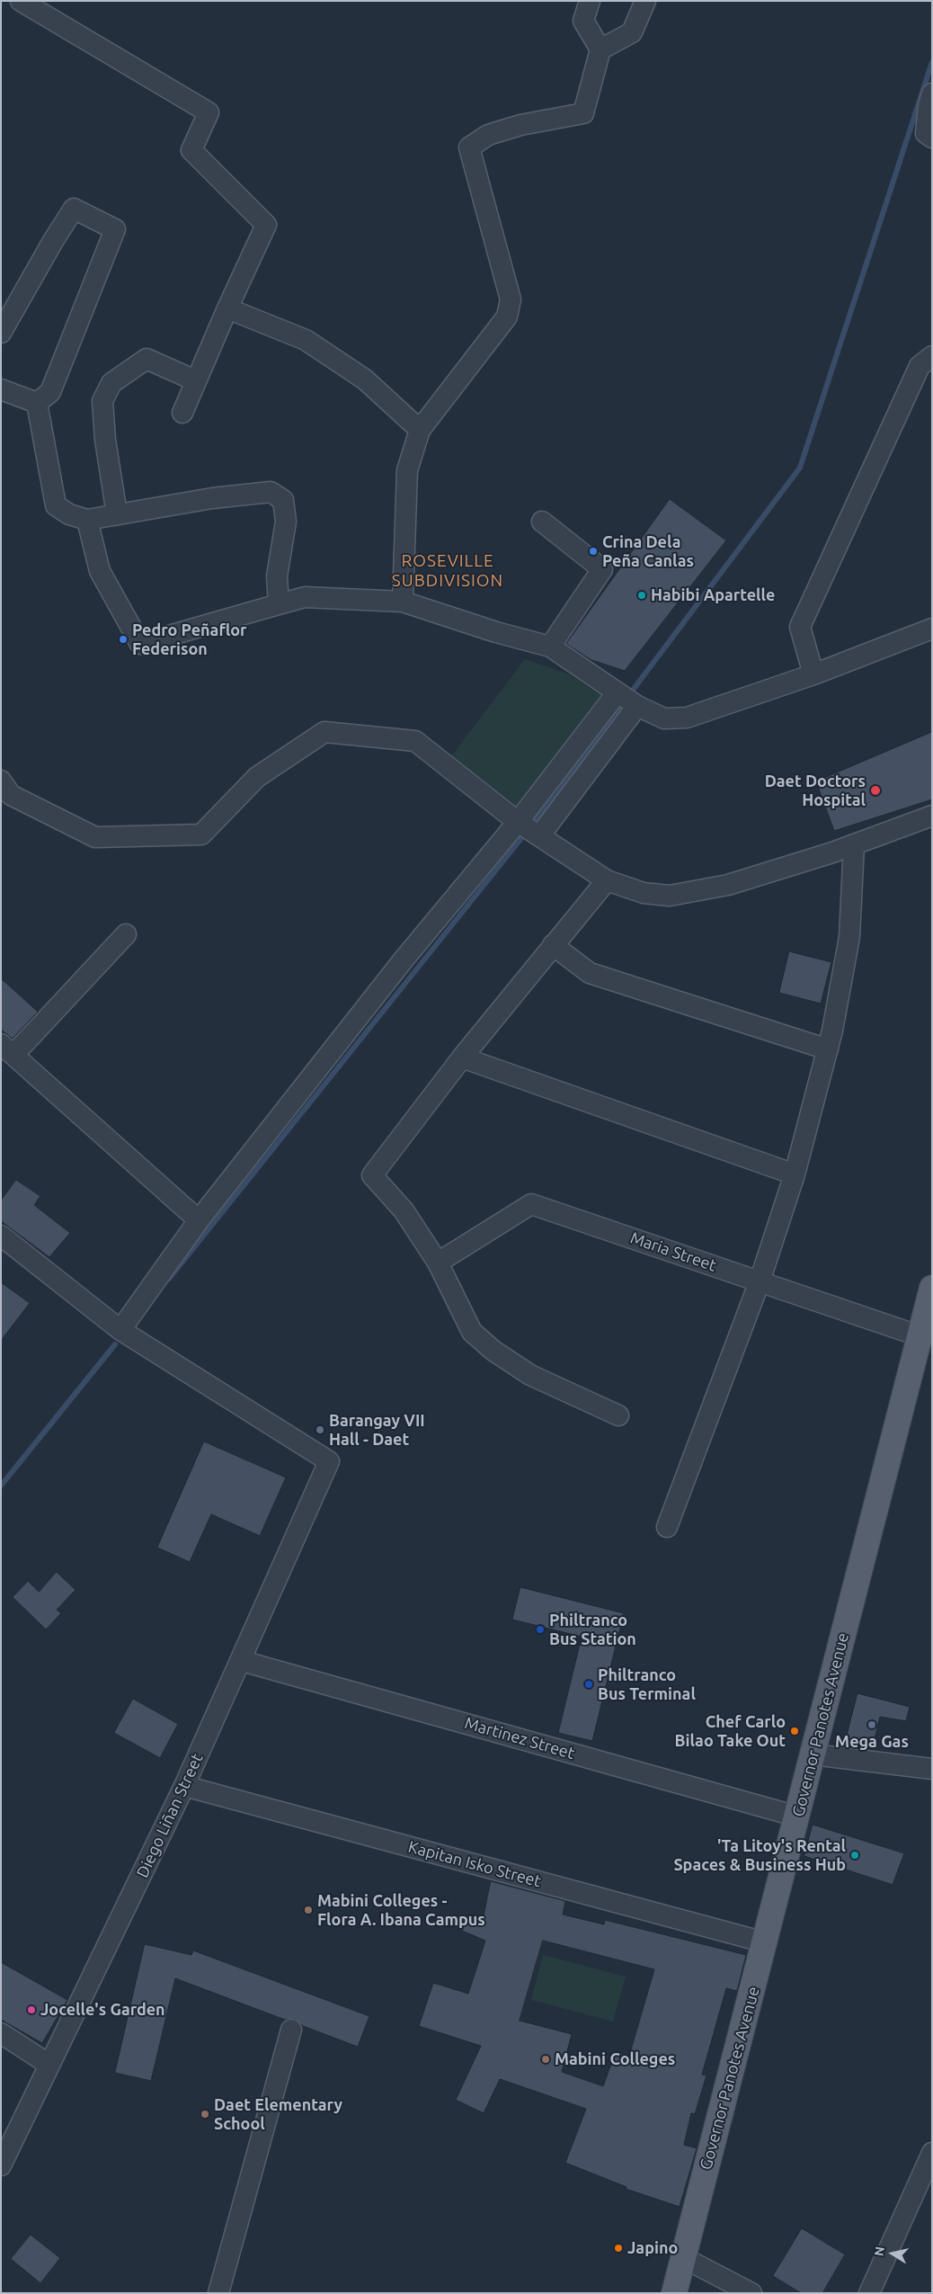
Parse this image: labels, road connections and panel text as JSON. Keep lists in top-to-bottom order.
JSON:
{
  "streets": {
    "main road": ["Governor Panotes Avenue"],
    "street": [
      "Maria Street",
      "Martinez Street",
      "Diego Liñan Street",
      "Kapitan Isko Street"
    ]
  },
  "crossings": [
    ["Maria Street", "Governor Panotes Avenue"],
    ["Governor Panotes Avenue", "Martinez Street"],
    ["Governor Panotes Avenue", "Kapitan Isko Street"],
    ["Martinez Street", "Diego Liñan Street"],
    ["Diego Liñan Street", "Kapitan Isko Street"]
  ],
  "districts": ["ROSEVILLE SUBDIVISION"],
  "places": [
    "Crina Dela Peña Canlas",
    "Habibi Apartelle",
    "Pedro Peñaflor Federison",
    "Daet Doctors Hospital",
    "Barangay VII Hall - Daet",
    "Philtranco Bus Station",
    "Philtranco Bus Terminal",
    "Mega Gas",
    "Chef Carlo Bilao Take Out",
    "'Ta Litoy's Rental Spaces & Business Hub",
    "Mabini Colleges - Flora A. Ibana Campus",
    "Jocelle's Garden",
    "Mabini Colleges",
    "Daet Elementary School",
    "Japino"
  ],
  "north": "left"
}
